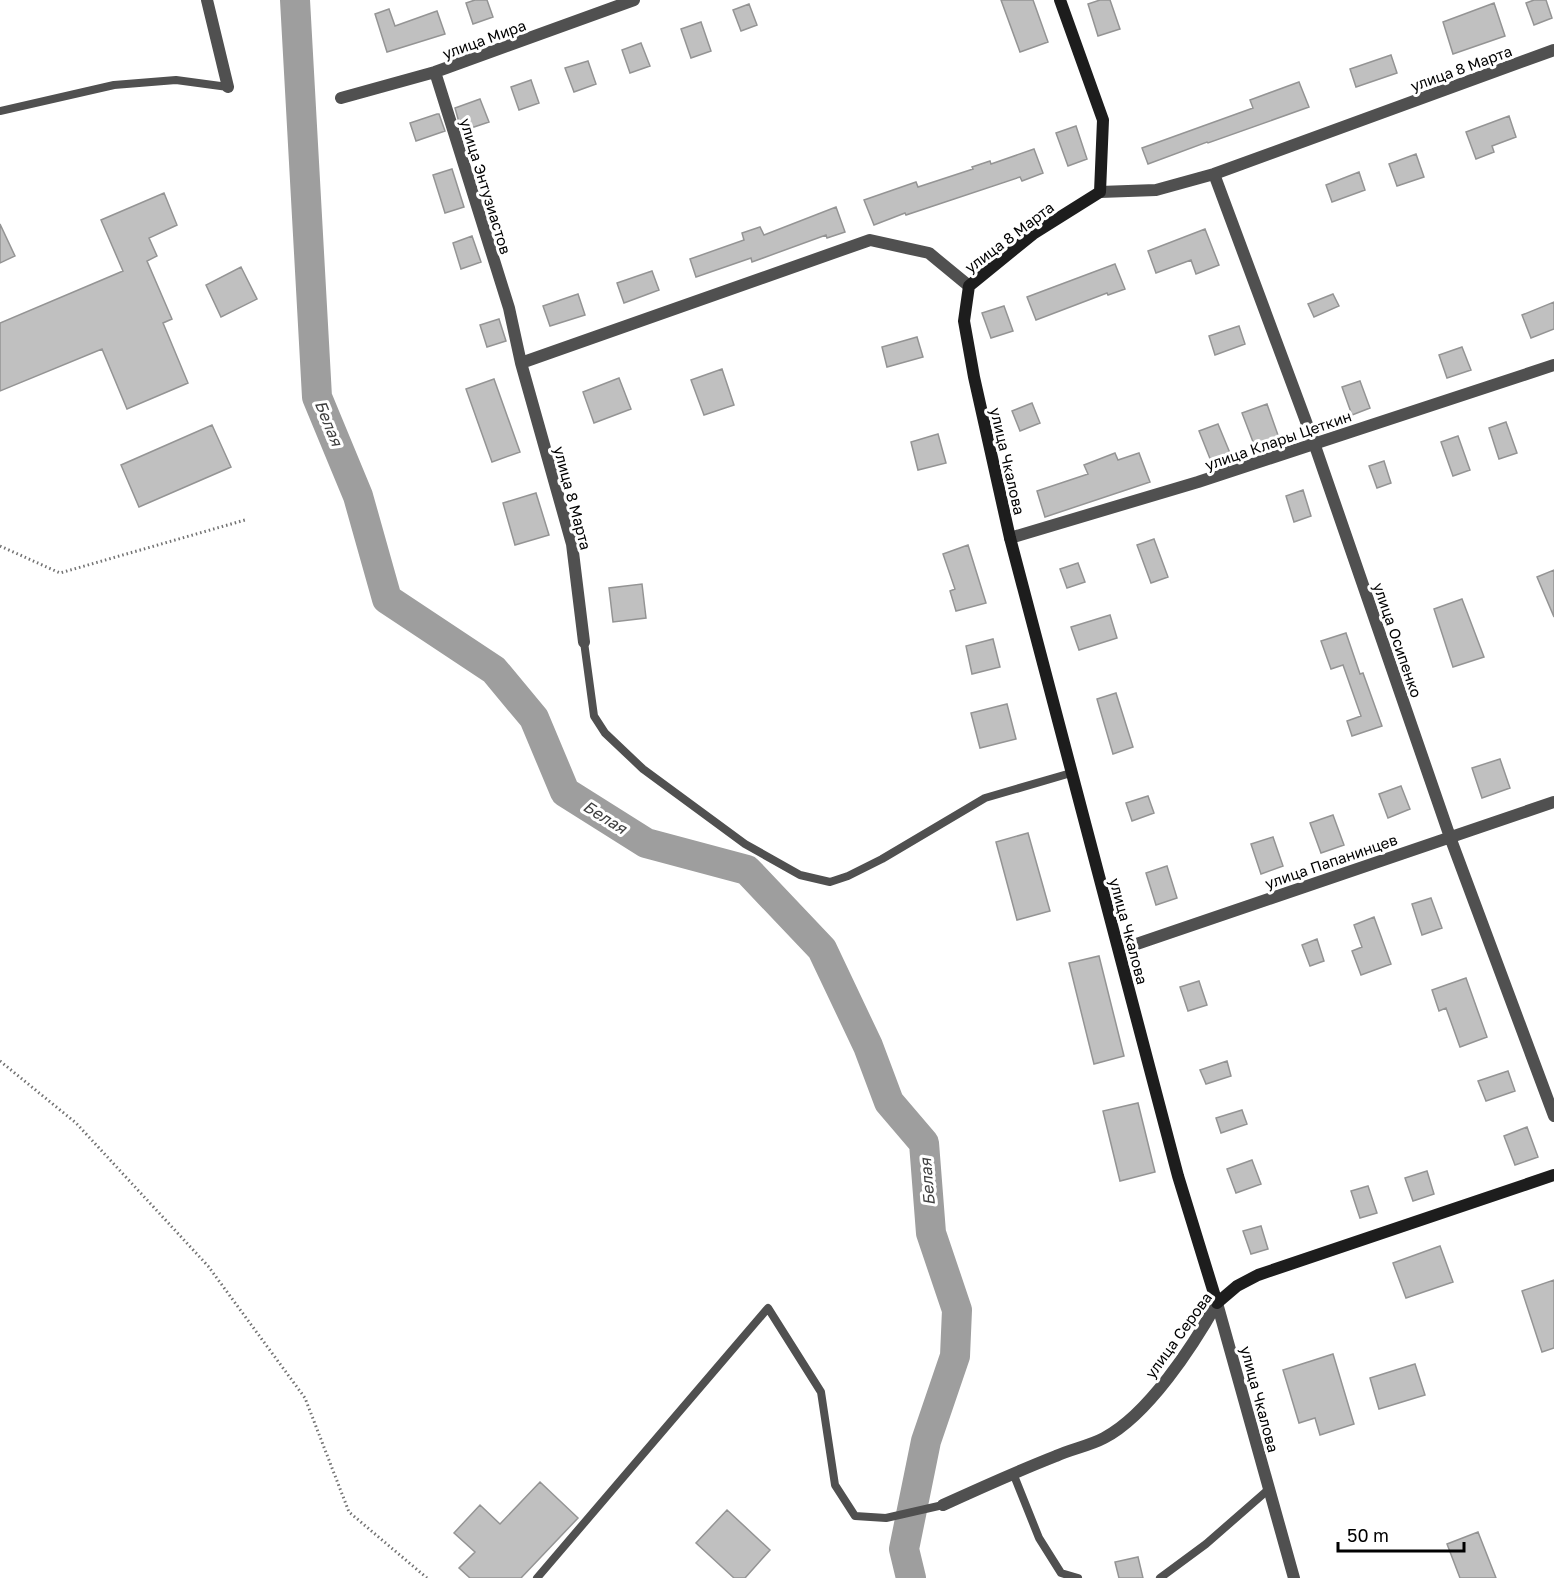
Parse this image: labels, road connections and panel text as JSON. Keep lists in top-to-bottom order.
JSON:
{
  "streets": {
    "street": [
      "улица Мира",
      "улица 8 Марта",
      "улица Энтузиастов",
      "улица Клары Цеткин",
      "улица Чкалова",
      "улица Осипенко",
      "улица Папанинцев",
      "улица Серова"
    ]
  },
  "crossings": [
    ["улица Мира", "улица Энтузиастов"],
    ["улица 8 Марта", "улица Энтузиастов"],
    ["улица 8 Марта", "улица Чкалова"],
    ["улица 8 Марта", "улица Осипенко"],
    ["улица Клары Цеткин", "улица Чкалова"],
    ["улица Клары Цеткин", "улица Осипенко"],
    ["улица Чкалова", "улица Папанинцев"],
    ["улица Чкалова", "улица Серова"],
    ["улица Осипенко", "улица Папанинцев"]
  ],
  "water": ["Белая"],
  "scale_bar": "50 m"
}
